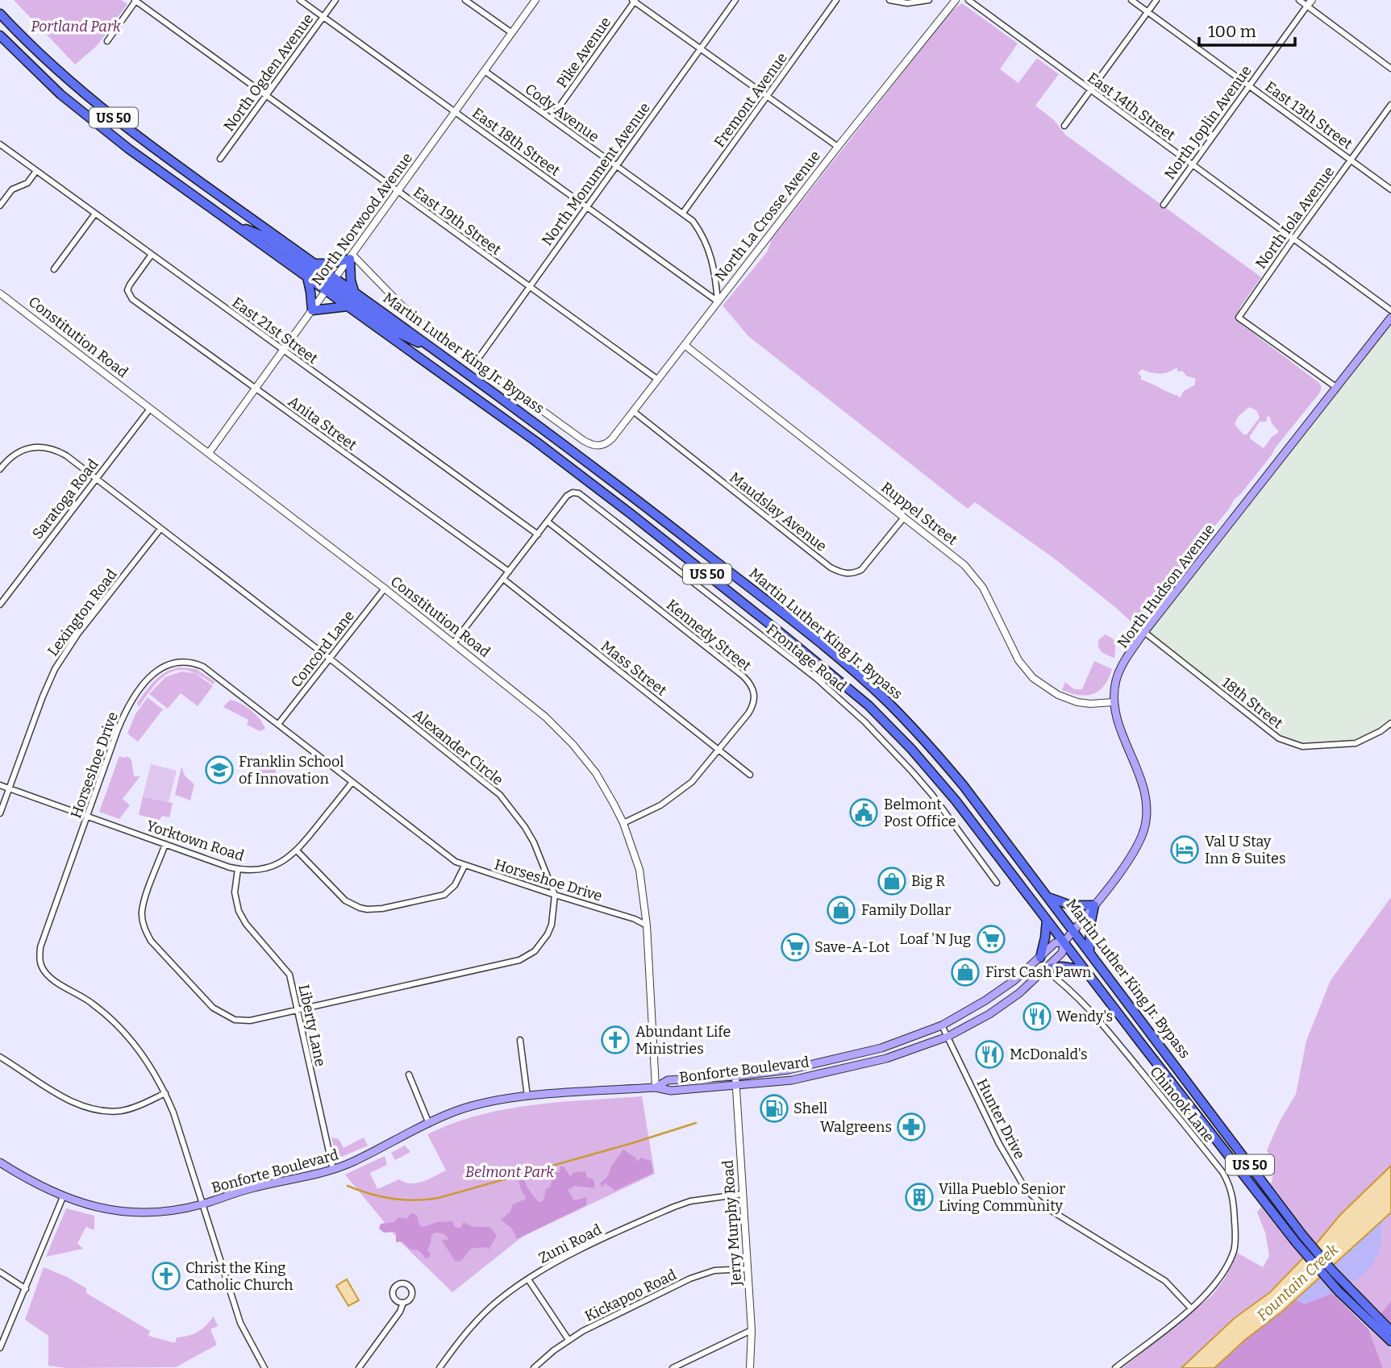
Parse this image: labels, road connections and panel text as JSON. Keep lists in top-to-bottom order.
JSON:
{
  "streets": {
    "highway": ["US 50", "Martin Luther King Jr. Bypass"],
    "main road": ["North Hudson Avenue", "Bonforte Boulevard"],
    "street": [
      "Pike Avenue",
      "North Ogden Avenue",
      "Fremont Avenue",
      "East 14th Street",
      "Cody Avenue",
      "East 13th Street",
      "North Joplin Avenue",
      "East 18th Street",
      "North Monument Avenue",
      "North La Crosse Avenue",
      "North Iola Avenue",
      "North Norwood Avenue",
      "East 19th Street",
      "East 21st Street",
      "Constitution Road",
      "Anita Street",
      "Saratoga Road",
      "Maudslay Avenue",
      "Ruppel Street",
      "Lexington Road",
      "Kennedy Street",
      "Concord Lane",
      "Frontage Road",
      "Mass Street",
      "18th Street",
      "Alexander Circle",
      "Horseshoe Drive",
      "Yorktown Road",
      "Liberty Lane",
      "Chinook Lane",
      "Hunter Drive",
      "Jerry Murphy Road",
      "Zuni Road",
      "Kickapoo Road"
    ]
  },
  "crossings": [
    ["Pike Avenue", "Cody Avenue"],
    ["North Ogden Avenue", "East 18th Street"],
    ["North Ogden Avenue", "East 19th Street"],
    ["Fremont Avenue", "Cody Avenue"],
    ["East 14th Street", "North Joplin Avenue"],
    ["East 14th Street", "North Iola Avenue"],
    ["Cody Avenue", "East 18th Street"],
    ["Cody Avenue", "North Monument Avenue"],
    ["Cody Avenue", "North La Crosse Avenue"],
    ["Cody Avenue", "North Norwood Avenue"],
    ["East 13th Street", "North Joplin Avenue"],
    ["East 13th Street", "North Iola Avenue"],
    ["East 18th Street", "North Monument Avenue"],
    ["East 18th Street", "North La Crosse Avenue"],
    ["East 18th Street", "North Norwood Avenue"],
    ["North Monument Avenue", "North La Crosse Avenue"],
    ["North Monument Avenue", "East 19th Street"],
    ["North La Crosse Avenue", "East 19th Street"],
    ["North La Crosse Avenue", "Maudslay Avenue"],
    ["North La Crosse Avenue", "Ruppel Street"],
    ["North Iola Avenue", "North Hudson Avenue"],
    ["North Norwood Avenue", "East 19th Street"],
    ["North Norwood Avenue", "East 21st Street"],
    ["North Norwood Avenue", "Constitution Road"],
    ["North Norwood Avenue", "Martin Luther King Jr. Bypass"],
    ["North Norwood Avenue", "Anita Street"],
    ["East 21st Street", "Anita Street"],
    ["Constitution Road", "Saratoga Road"],
    ["Constitution Road", "Kennedy Street"],
    ["Constitution Road", "Concord Lane"],
    ["Constitution Road", "Horseshoe Drive"],
    ["Constitution Road", "Bonforte Boulevard"],
    ["Martin Luther King Jr. Bypass", "North Hudson Avenue"],
    ["Martin Luther King Jr. Bypass", "Bonforte Boulevard"],
    ["Saratoga Road", "Alexander Circle"],
    ["Maudslay Avenue", "Ruppel Street"],
    ["Ruppel Street", "North Hudson Avenue"],
    ["North Hudson Avenue", "18th Street"],
    ["North Hudson Avenue", "Bonforte Boulevard"],
    ["Lexington Road", "Alexander Circle"],
    ["Lexington Road", "Yorktown Road"],
    ["Kennedy Street", "Frontage Road"],
    ["Kennedy Street", "Mass Street"],
    ["Concord Lane", "Alexander Circle"],
    ["Concord Lane", "Horseshoe Drive"],
    ["Alexander Circle", "Horseshoe Drive"],
    ["Alexander Circle", "Yorktown Road"],
    ["Alexander Circle", "Liberty Lane"],
    ["Horseshoe Drive", "Yorktown Road"],
    ["Horseshoe Drive", "Bonforte Boulevard"],
    ["Yorktown Road", "Liberty Lane"],
    ["Liberty Lane", "Bonforte Boulevard"],
    ["Bonforte Boulevard", "Chinook Lane"],
    ["Bonforte Boulevard", "Hunter Drive"],
    ["Bonforte Boulevard", "Jerry Murphy Road"],
    ["Chinook Lane", "Hunter Drive"],
    ["Jerry Murphy Road", "Zuni Road"],
    ["Jerry Murphy Road", "Kickapoo Road"]
  ],
  "water": ["Fountain Creek"],
  "parks": ["Portland Park", "Belmont Park"],
  "places": {
    "school or university": ["Franklin School of Innovation"],
    "public building": ["Belmont Post Office"],
    "hotel": ["Val U Stay Inn & Suites"],
    "shop": ["Big R", "Family Dollar", "First Cash Pawn"],
    "supermarket": ["Loaf 'N Jug", "Save-A-Lot"],
    "restaurant": ["Wendy's", "McDonald's"],
    "church": ["Abundant Life Ministries", "Christ the King Catholic Church"],
    "fuel station": ["Shell"],
    "pharmacy": ["Walgreens"],
    "building": ["Villa Pueblo Senior Living Community"]
  },
  "scale_bar": "100 m"
}
